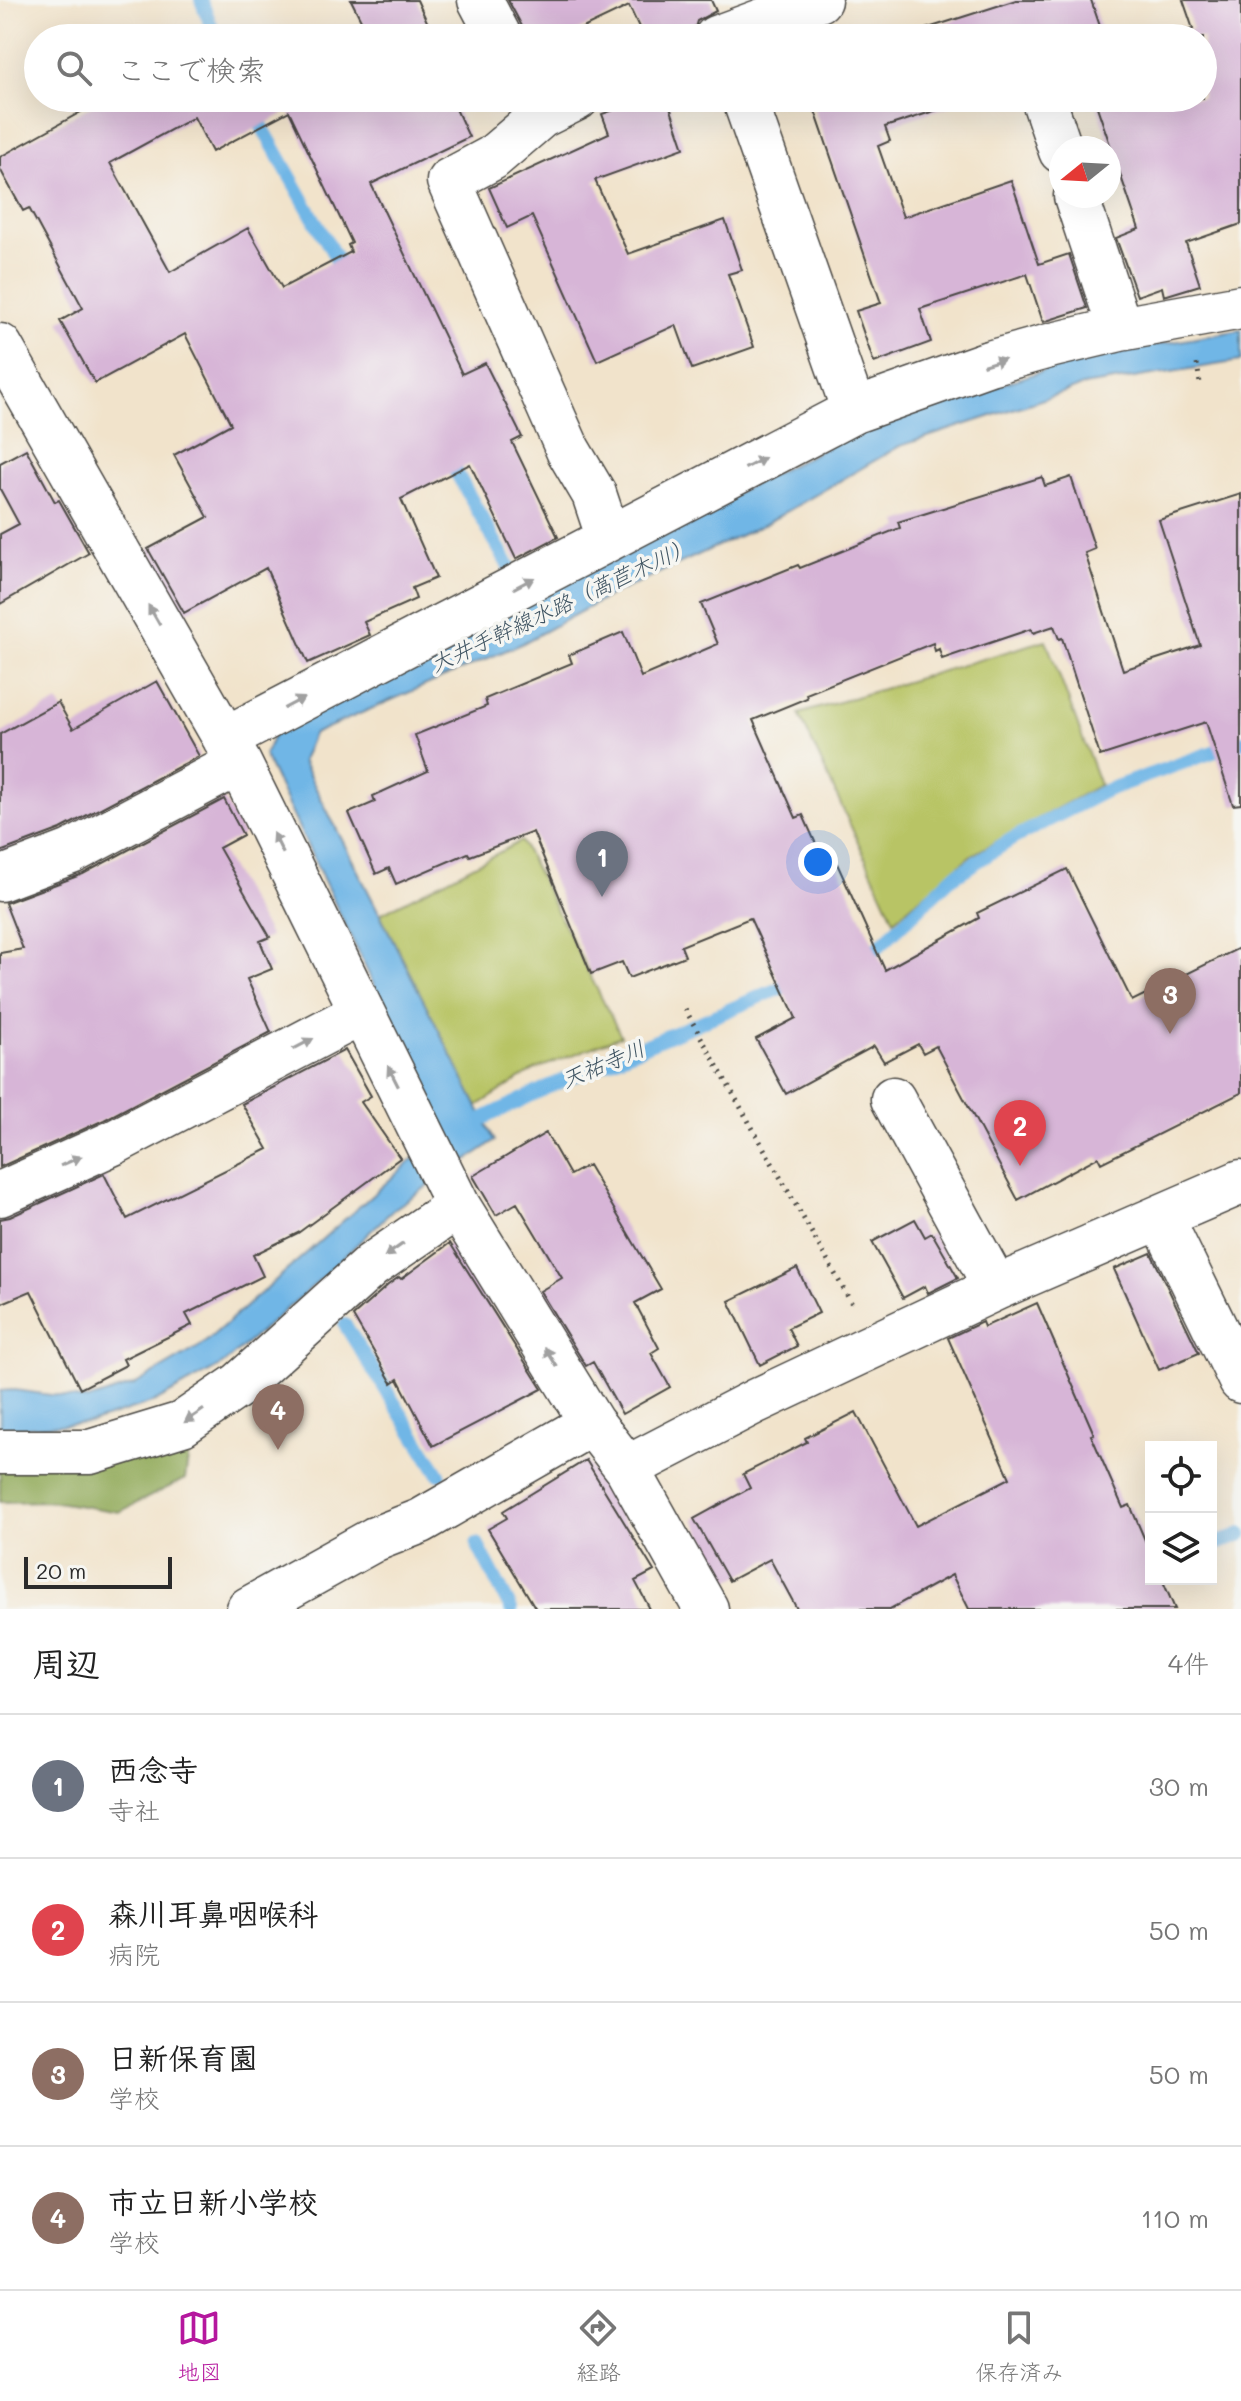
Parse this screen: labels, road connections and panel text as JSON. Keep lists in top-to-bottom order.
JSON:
{
  "water": ["大井手幹線水路（萵苣木川）", "天祐寺川"],
  "scale_bar": "20 m",
  "north": "left",
  "page": {
    "search": "ここで検索",
    "pins": [
      "1",
      "3",
      "2",
      "4"
    ],
    "scale": "20 m",
    "heading": ["周辺", "4件"],
    "list": [
      {
        "mark": "1",
        "name": "西念寺",
        "note": "寺社",
        "value": "30 m"
      },
      {
        "mark": "2",
        "name": "森川耳鼻咽喉科",
        "note": "病院",
        "value": "50 m"
      },
      {
        "mark": "3",
        "name": "日新保育園",
        "note": "学校",
        "value": "50 m"
      },
      {
        "mark": "4",
        "name": "市立日新小学校",
        "note": "学校",
        "value": "110 m"
      }
    ],
    "nav": ["地図", "経路", "保存済み"]
  }
}
